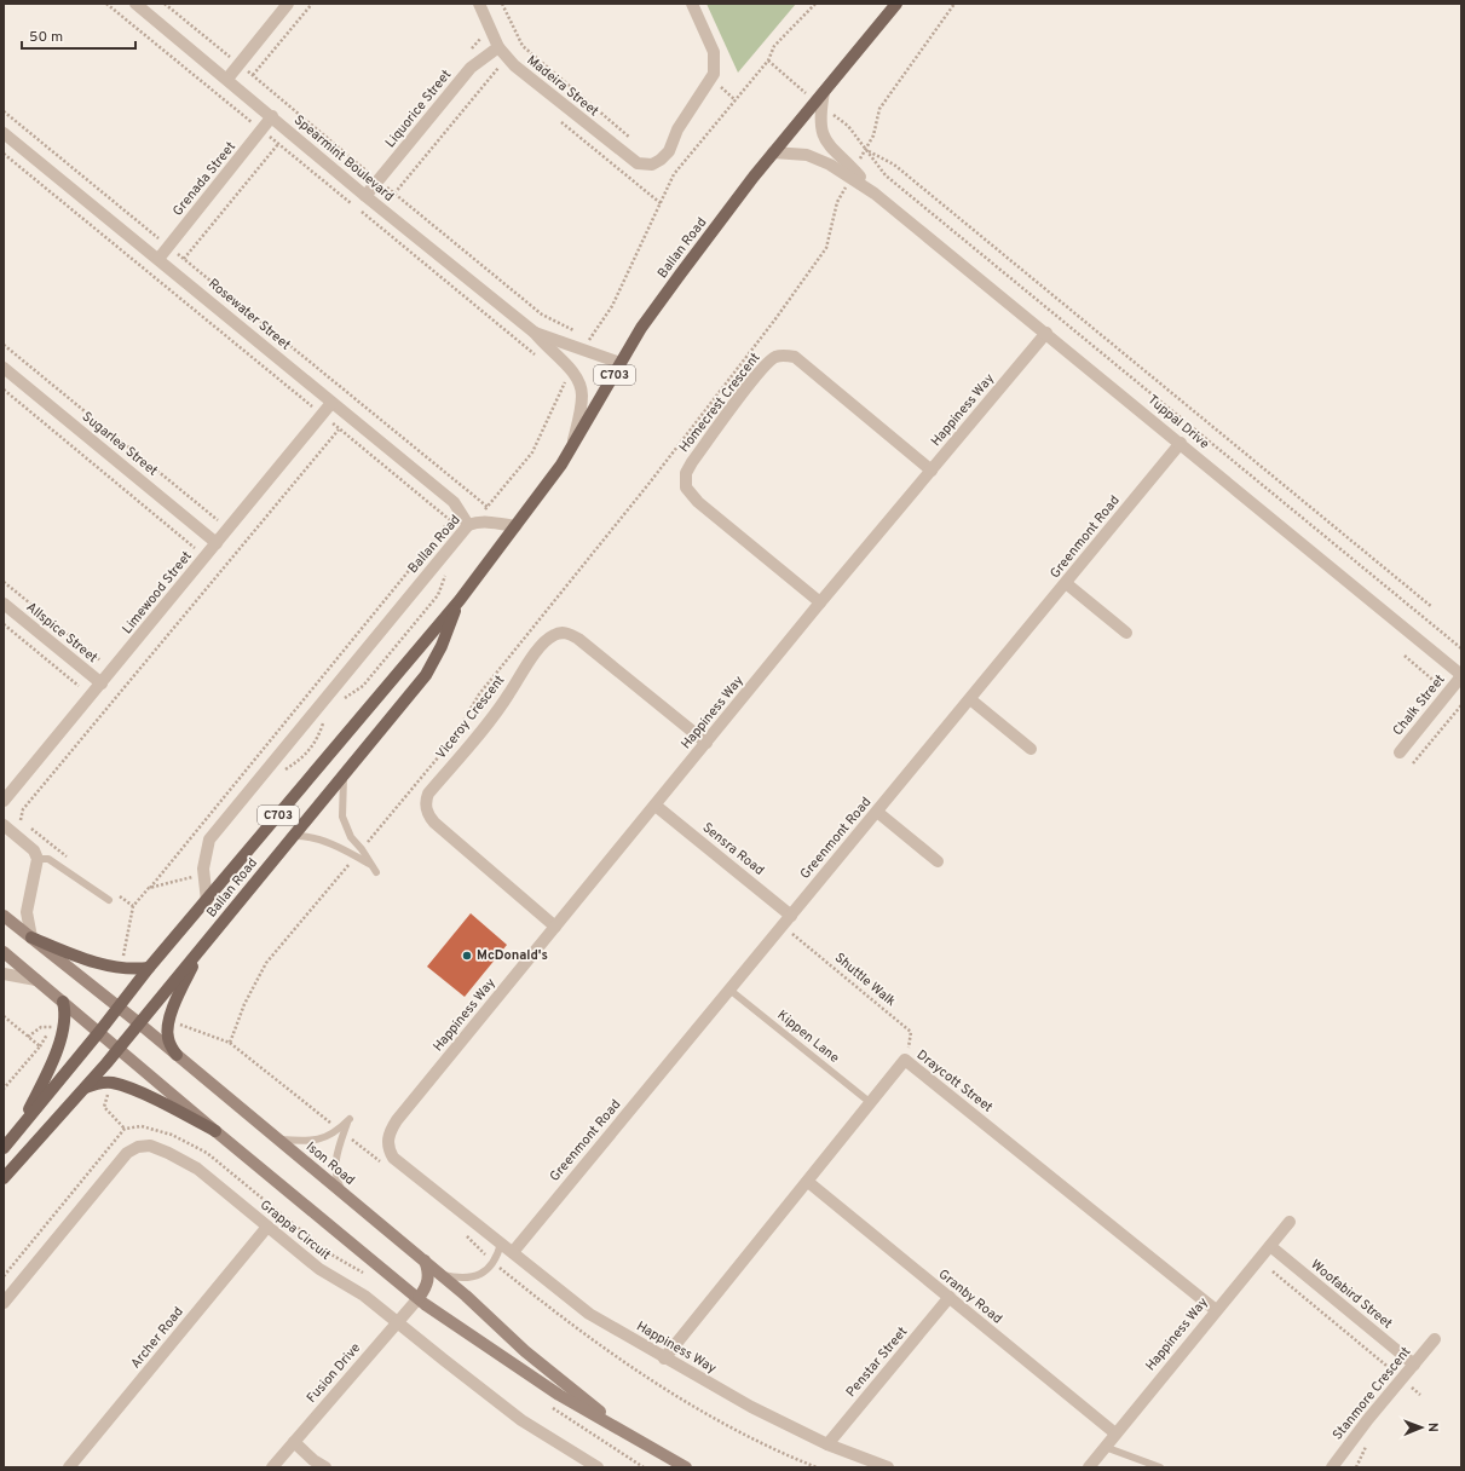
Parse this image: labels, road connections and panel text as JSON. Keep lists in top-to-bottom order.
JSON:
{
  "streets": {
    "main road": ["Ballan Road", "C703", "Ison Road"],
    "street": [
      "Madeira Street",
      "Liquorice Street",
      "Spearmint Boulevard",
      "Grenada Street",
      "Rosewater Street",
      "Homecrest Crescent",
      "Happiness Way",
      "Tuppal Drive",
      "Sugarlea Street",
      "Greenmont Road",
      "Limewood Street",
      "Allspice Street",
      "Chalk Street",
      "Viceroy Crescent",
      "Sensra Road",
      "Draycott Street",
      "Grappa Circuit",
      "Woofabird Street",
      "Granby Road",
      "Archer Road",
      "Penstar Street",
      "Fusion Drive",
      "Stanmore Crescent"
    ],
    "lane": ["Kippen Lane"],
    "path": ["Shuttle Walk"]
  },
  "crossings": [
    ["Madeira Street", "Liquorice Street"],
    ["Liquorice Street", "Spearmint Boulevard"],
    ["Spearmint Boulevard", "Grenada Street"],
    ["Spearmint Boulevard", "Ballan Road"],
    ["Grenada Street", "Rosewater Street"],
    ["Ballan Road", "Rosewater Street"],
    ["Ballan Road", "Tuppal Drive"],
    ["Ballan Road", "Ison Road"],
    ["Rosewater Street", "Limewood Street"],
    ["Homecrest Crescent", "Happiness Way"],
    ["Happiness Way", "Tuppal Drive"],
    ["Happiness Way", "Greenmont Road"],
    ["Happiness Way", "Viceroy Crescent"],
    ["Happiness Way", "Sensra Road"],
    ["Happiness Way", "Draycott Street"],
    ["Happiness Way", "Woofabird Street"],
    ["Happiness Way", "Granby Road"],
    ["Happiness Way", "Penstar Street"],
    ["Tuppal Drive", "Greenmont Road"],
    ["Tuppal Drive", "Chalk Street"],
    ["Sugarlea Street", "Limewood Street"],
    ["Greenmont Road", "Sensra Road"],
    ["Greenmont Road", "Shuttle Walk"],
    ["Greenmont Road", "Kippen Lane"],
    ["Limewood Street", "Allspice Street"],
    ["Shuttle Walk", "Draycott Street"],
    ["Kippen Lane", "Draycott Street"],
    ["Draycott Street", "Granby Road"],
    ["Ison Road", "Fusion Drive"],
    ["Grappa Circuit", "Archer Road"],
    ["Grappa Circuit", "Fusion Drive"],
    ["Woofabird Street", "Stanmore Crescent"],
    ["Granby Road", "Penstar Street"]
  ],
  "places": ["McDonald's"],
  "scale_bar": "50 m",
  "north": "right"
}
